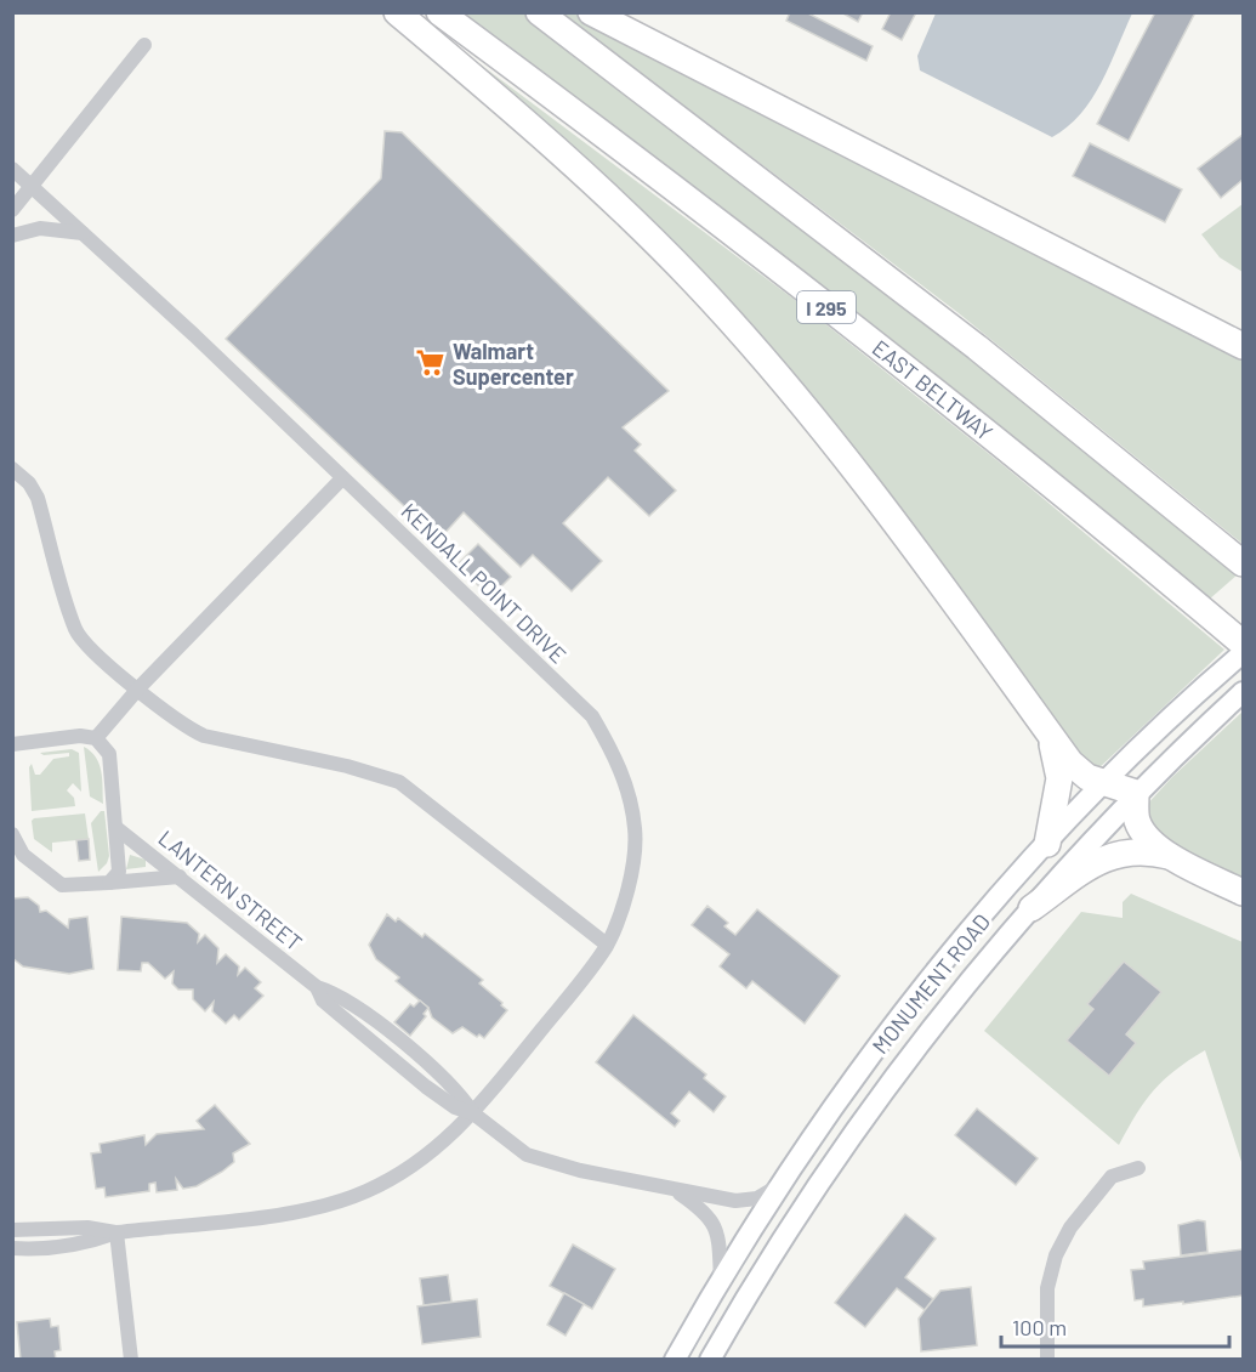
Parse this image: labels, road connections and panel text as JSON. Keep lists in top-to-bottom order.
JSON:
{
  "streets": {
    "highway": ["I 295", "EAST BELTWAY"],
    "main road": ["MONUMENT ROAD"],
    "street": ["KENDALL POINT DRIVE", "LANTERN STREET"]
  },
  "crossings": [
    ["KENDALL POINT DRIVE", "LANTERN STREET"],
    ["LANTERN STREET", "MONUMENT ROAD"]
  ],
  "places": {
    "supermarket": ["Walmart Supercenter"]
  },
  "scale_bar": "100 m"
}
